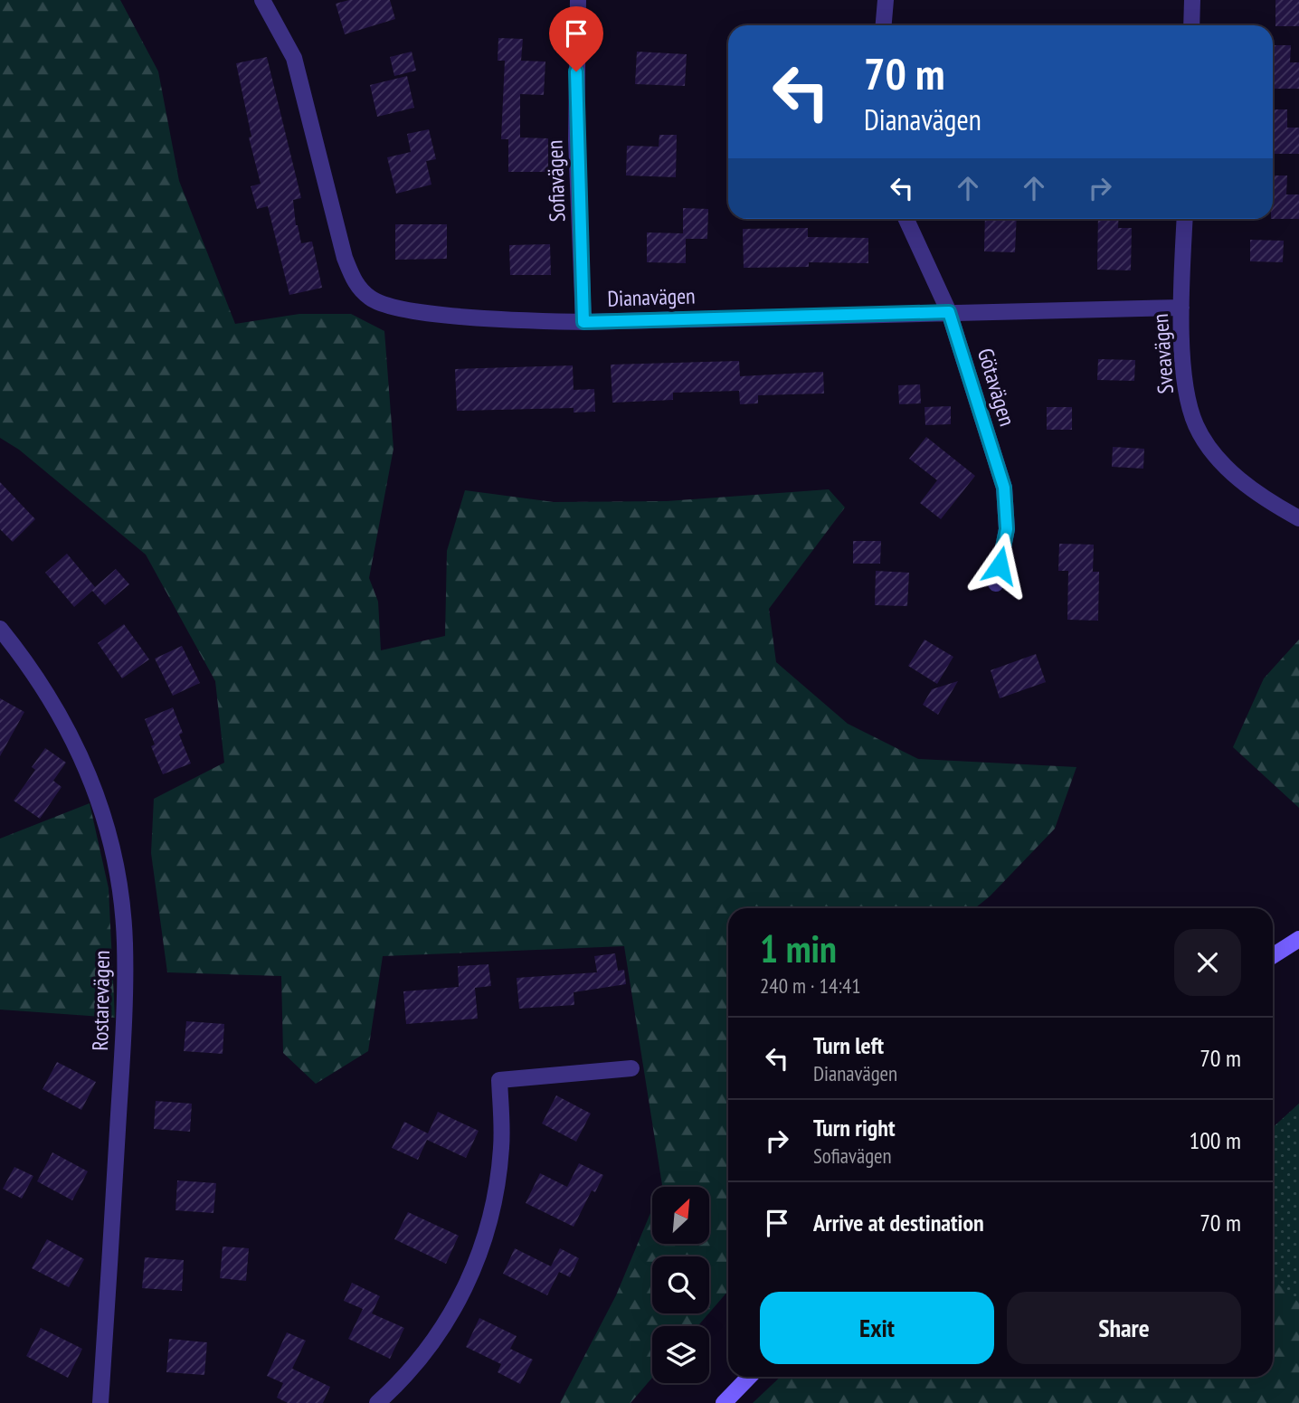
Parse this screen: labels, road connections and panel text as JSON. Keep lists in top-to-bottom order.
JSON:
{
  "streets": {
    "street": [
      "Sofiavägen",
      "Dianavägen",
      "Sveavägen",
      "Götavägen",
      "Rostarevägen"
    ]
  },
  "crossings": [
    ["Sofiavägen", "Dianavägen"],
    ["Dianavägen", "Sveavägen"],
    ["Dianavägen", "Götavägen"]
  ],
  "north": "top right",
  "page": {
    "turn": ["70 m", "Dianavägen"],
    "heading": ["1 min", "240 m · 14:41"],
    "list": [
      {
        "name": "Turn left",
        "note": "Dianavägen",
        "value": "70 m"
      },
      {
        "name": "Turn right",
        "note": "Sofiavägen",
        "value": "100 m"
      },
      {
        "name": "Arrive at destination",
        "value": "70 m"
      }
    ],
    "buttons": ["Exit", "Share"]
  }
}
